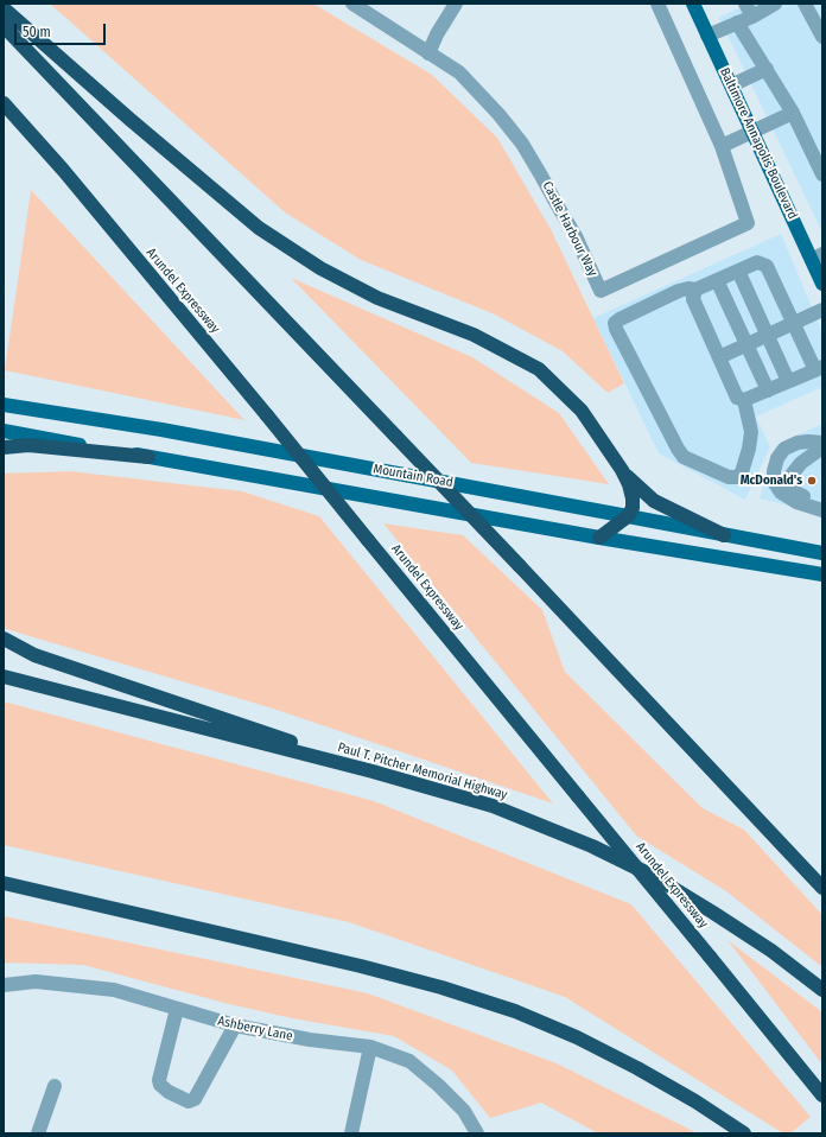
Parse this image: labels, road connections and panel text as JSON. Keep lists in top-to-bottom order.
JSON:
{
  "streets": {
    "highway": ["Arundel Expressway", "Paul T. Pitcher Memorial Highway"],
    "main road": ["Baltimore Annapolis Boulevard", "Mountain Road"],
    "street": ["Castle Harbour Way", "Ashberry Lane"]
  },
  "places": ["McDonald's"],
  "scale_bar": "50 m"
}
